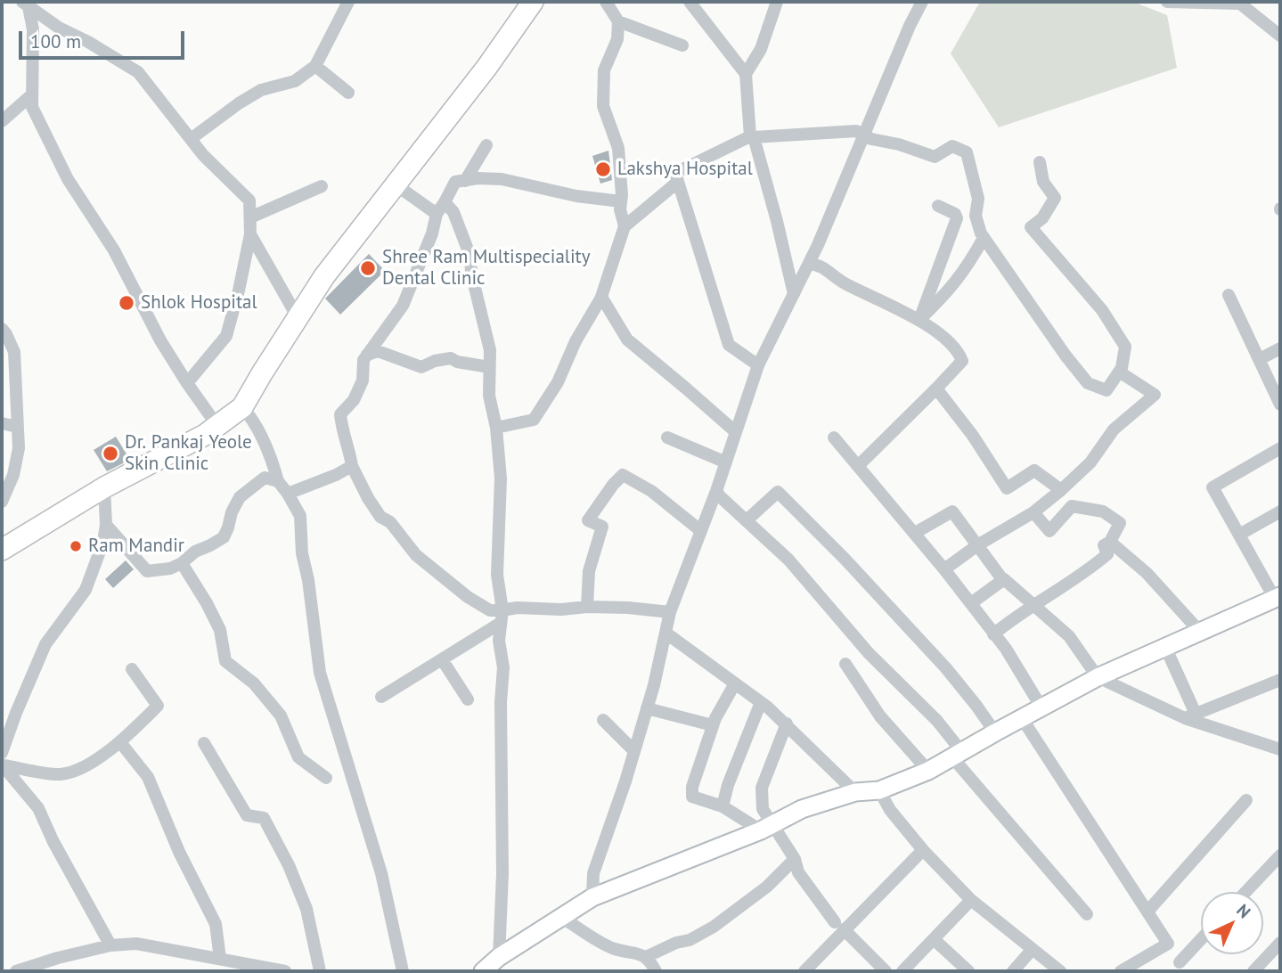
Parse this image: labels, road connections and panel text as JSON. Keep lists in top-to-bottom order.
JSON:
{
  "places": [
    "Lakshya Hospital",
    "Shree Ram Multispeciality Dental Clinic",
    "Shlok Hospital",
    "Dr. Pankaj Yeole Skin Clinic",
    "Ram Mandir"
  ],
  "scale_bar": "100 m",
  "north": "top right"
}
